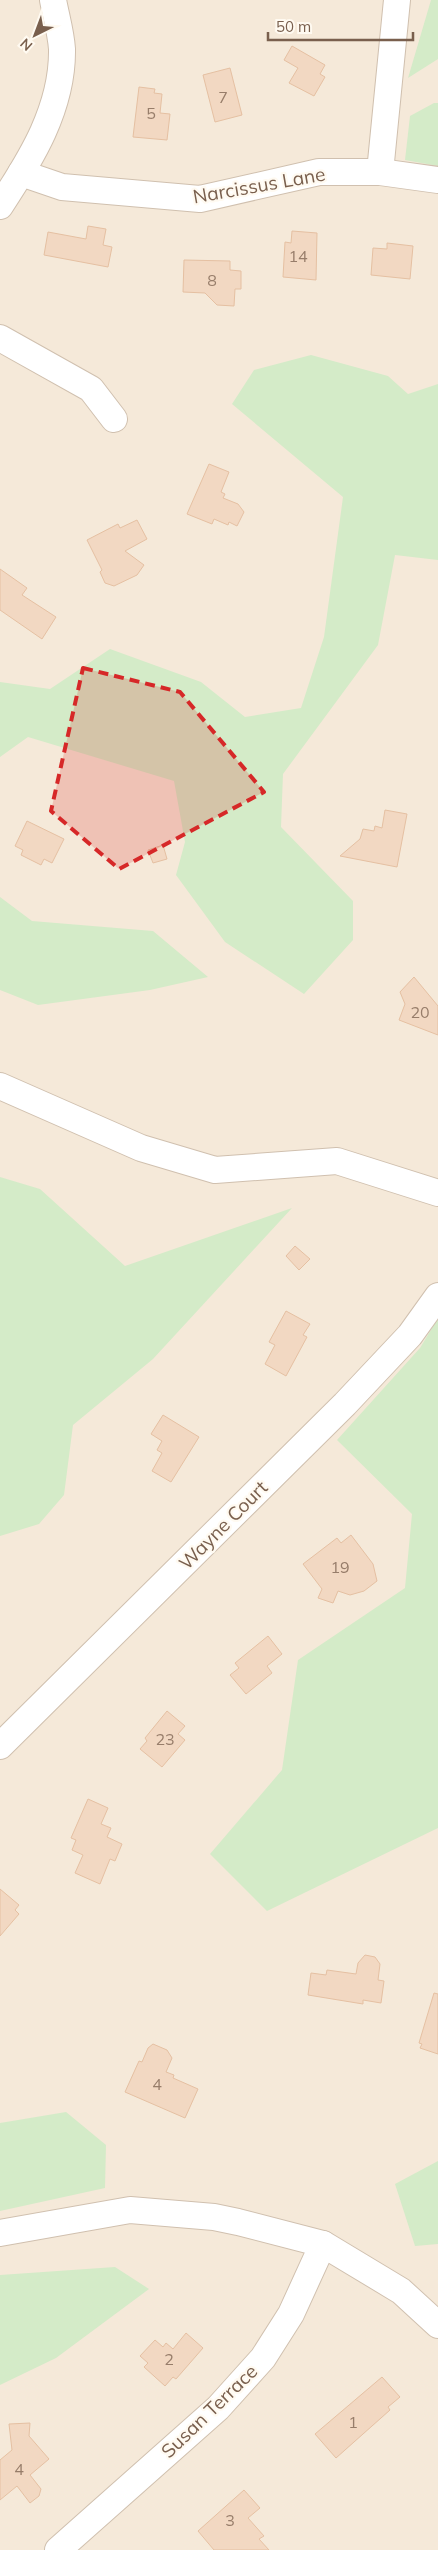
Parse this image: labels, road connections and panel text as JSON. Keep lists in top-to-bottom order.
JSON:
{
  "streets": {
    "street": ["Narcissus Lane", "Wayne Court", "Susan Terrace"]
  },
  "house_numbers": [
    "7",
    "5",
    "14",
    "8",
    "20",
    "19",
    "23",
    "4",
    "2",
    "1",
    "4",
    "3"
  ],
  "scale_bar": "50 m",
  "north": "bottom left"
}
